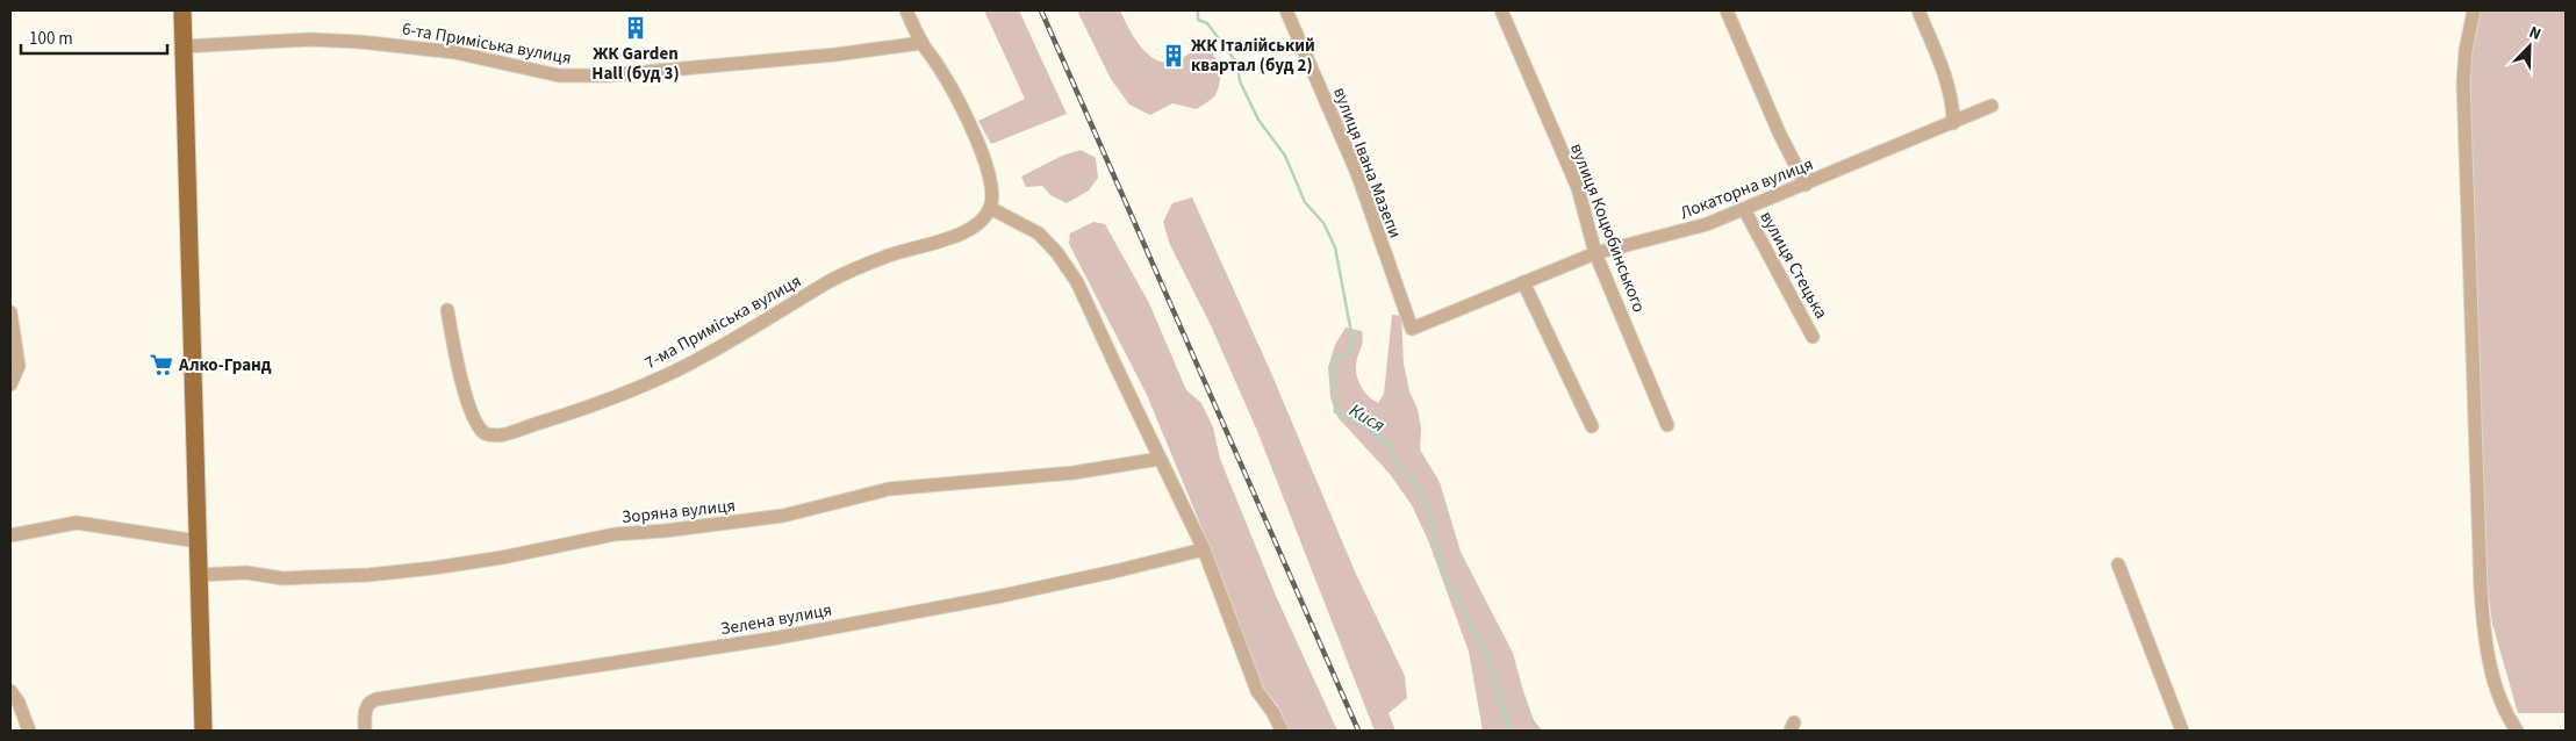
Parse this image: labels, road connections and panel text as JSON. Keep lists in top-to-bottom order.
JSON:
{
  "streets": {
    "street": [
      "6-та Приміська вулиця",
      "вулиця Івана Мазепи",
      "Локаторна вулиця",
      "вулиця Коцюбинського",
      "вулиця Стецька",
      "7-ма Приміська вулиця",
      "Зоряна вулиця",
      "Зелена вулиця"
    ]
  },
  "crossings": [
    ["вулиця Івана Мазепи", "Локаторна вулиця"],
    ["Локаторна вулиця", "вулиця Коцюбинського"],
    ["Локаторна вулиця", "вулиця Стецька"]
  ],
  "water": ["Кися"],
  "places": {
    "building": ["ЖК Garden Hall (буд 3)", "ЖК Італійський квартал (буд 2)"],
    "supermarket": ["Алко-Гранд"]
  },
  "scale_bar": "100 m",
  "north": "top right"
}
